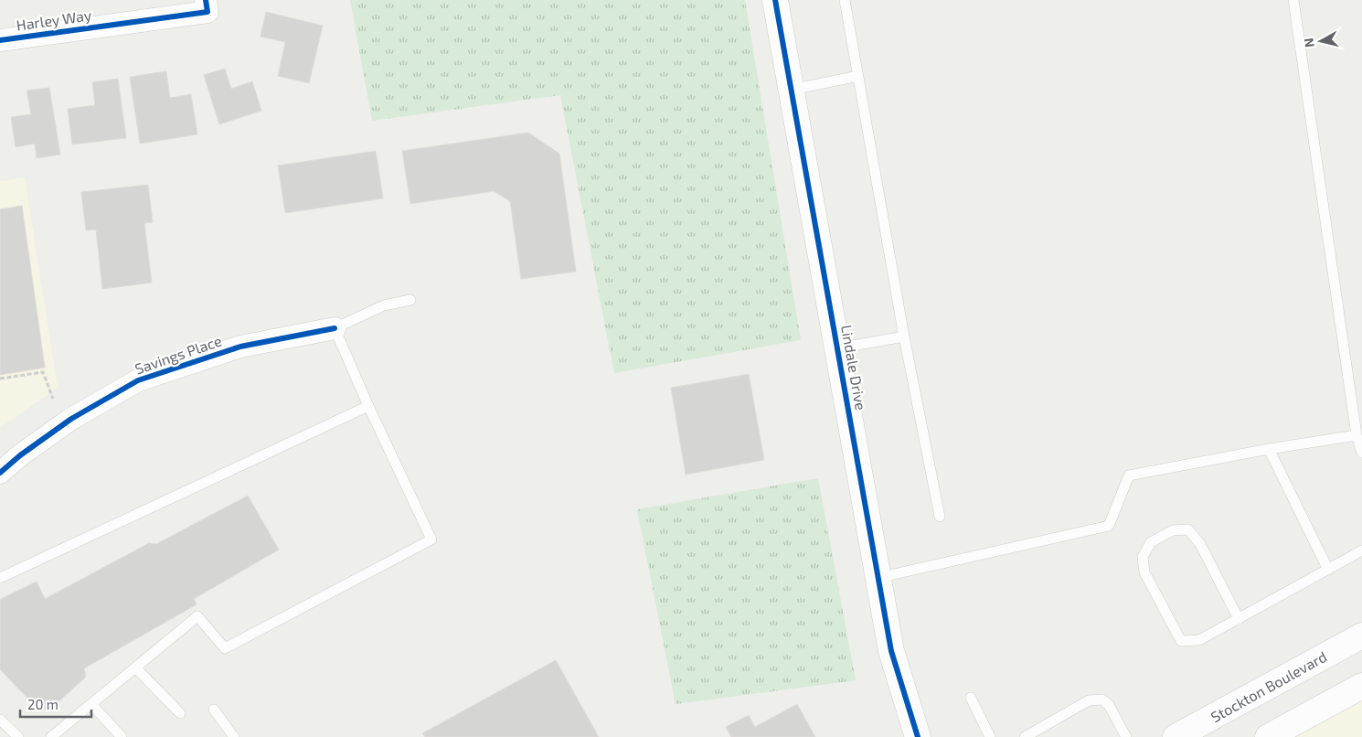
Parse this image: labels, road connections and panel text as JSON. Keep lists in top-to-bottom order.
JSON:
{
  "streets": {
    "street": [
      "Harley Way",
      "Savings Place",
      "Lindale Drive",
      "Stockton Boulevard"
    ]
  },
  "scale_bar": "20 m",
  "north": "left"
}
